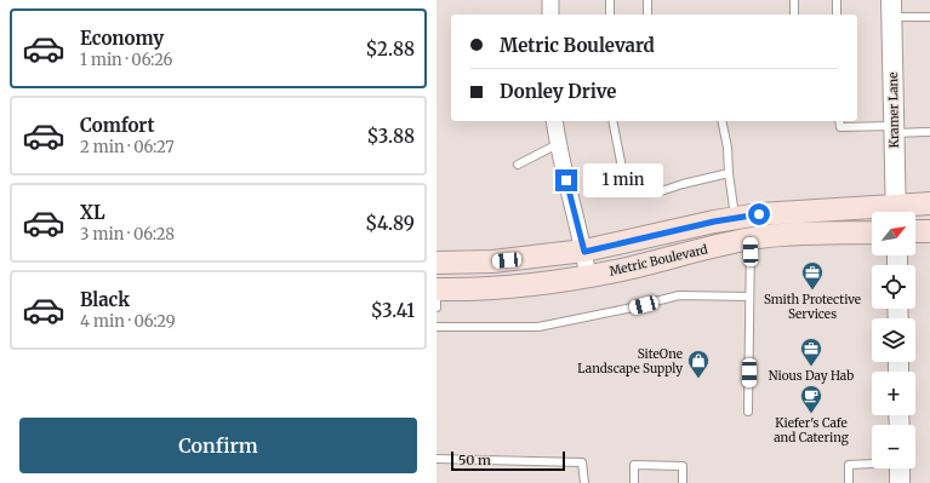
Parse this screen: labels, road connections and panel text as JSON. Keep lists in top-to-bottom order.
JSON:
{
  "streets": {
    "main road": ["Metric Boulevard"],
    "street": ["Kramer Lane"]
  },
  "places": {
    "office": ["Smith Protective Services", "Nious Day Hab"],
    "shop": ["SiteOne Landscape Supply"],
    "cafe": ["Kiefer's Cafe and Catering"]
  },
  "scale_bar": "50 m",
  "north": "top right",
  "page": {
    "list": [
      {
        "name": "Economy",
        "note": "1 min · 06:26",
        "value": "$2.88"
      },
      {
        "name": "Comfort",
        "note": "2 min · 06:27",
        "value": "$3.88"
      },
      {
        "name": "XL",
        "note": "3 min · 06:28",
        "value": "$4.89"
      },
      {
        "name": "Black",
        "note": "4 min · 06:29",
        "value": "$3.41"
      }
    ],
    "banner": ["Metric Boulevard", "Donley Drive"],
    "bubble": "1 min",
    "map_buttons": ["+", "−"],
    "buttons": "Confirm",
    "scale": "50 m"
  }
}
